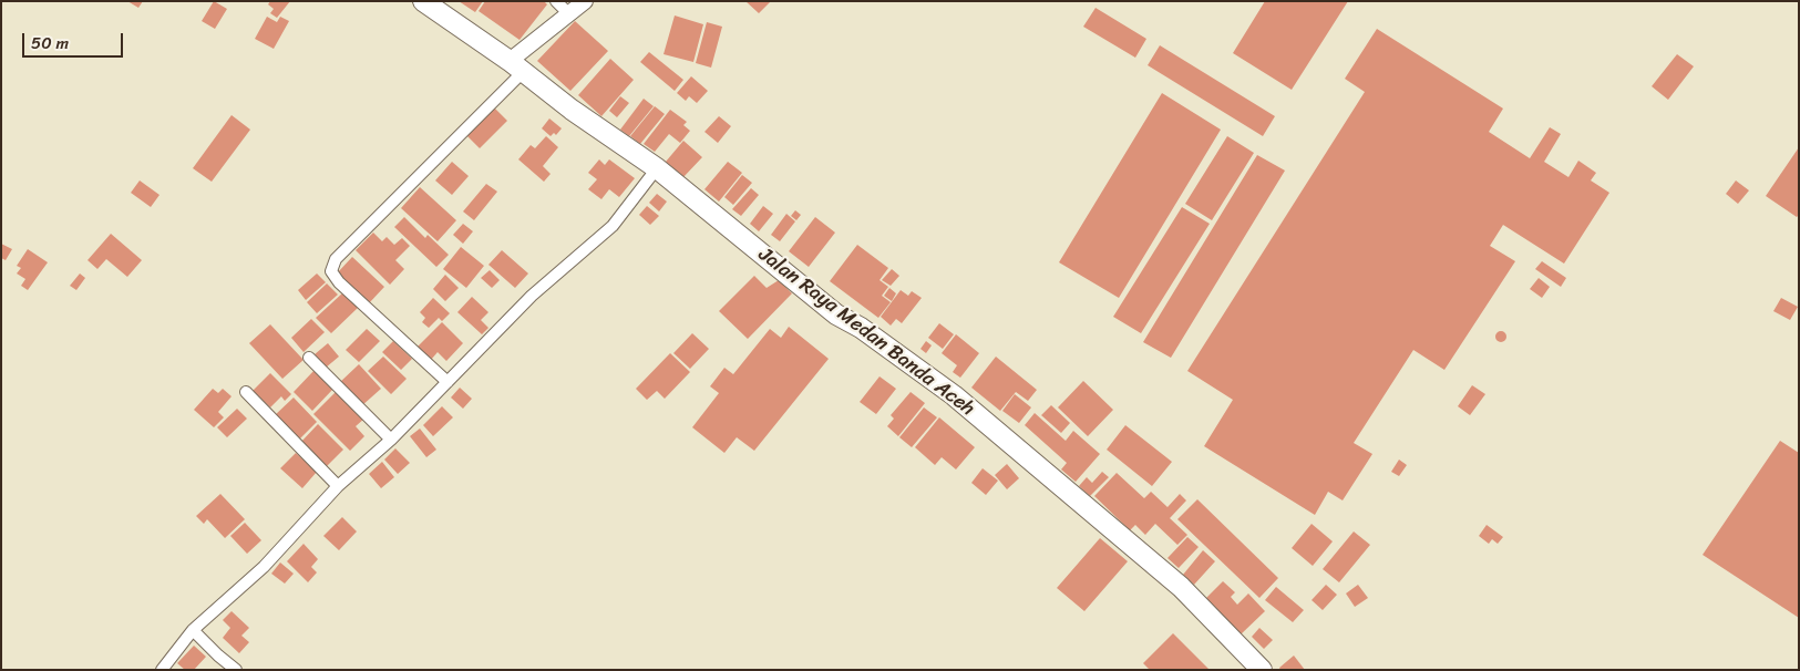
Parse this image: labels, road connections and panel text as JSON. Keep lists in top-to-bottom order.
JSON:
{
  "streets": {
    "highway": ["Jalan Raya Medan Banda Aceh"]
  },
  "scale_bar": "50 m"
}
